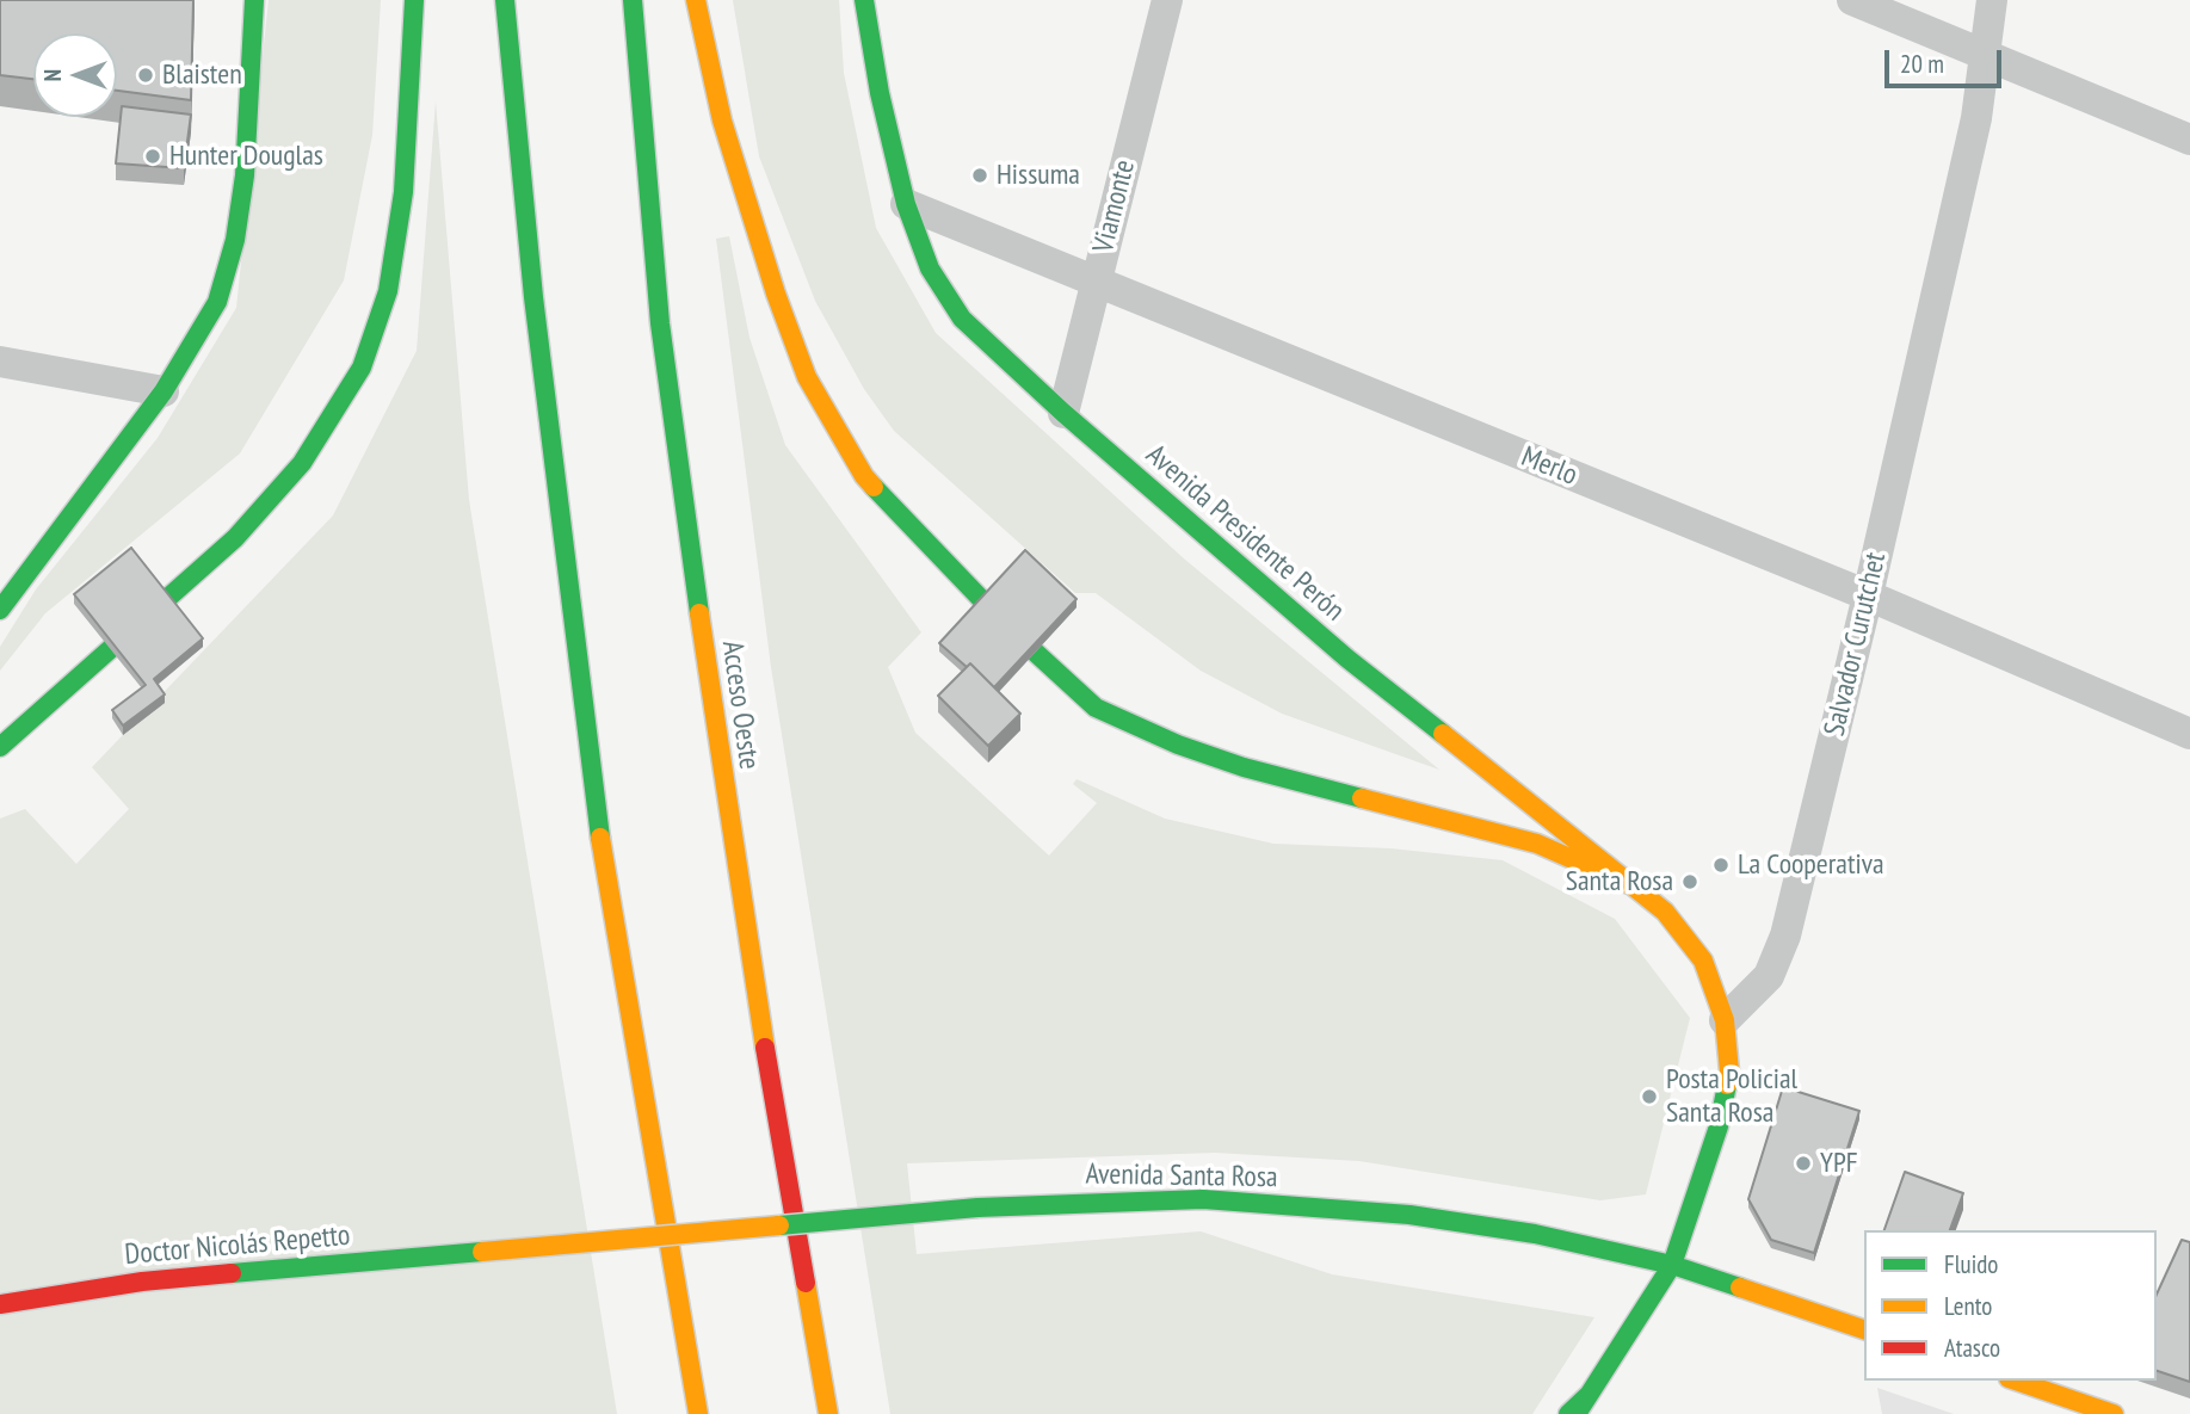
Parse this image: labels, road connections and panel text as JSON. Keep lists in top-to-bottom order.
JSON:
{
  "streets": {
    "main road": [
      "Avenida Presidente Perón",
      "Acceso Oeste",
      "Avenida Santa Rosa",
      "Doctor Nicolás Repetto"
    ],
    "street": ["Viamonte", "Merlo", "Salvador Curutchet"]
  },
  "crossings": [
    ["Viamonte", "Merlo"],
    ["Viamonte", "Avenida Presidente Perón"],
    ["Merlo", "Avenida Presidente Perón"],
    ["Merlo", "Salvador Curutchet"],
    ["Avenida Presidente Perón", "Salvador Curutchet"],
    ["Avenida Santa Rosa", "Doctor Nicolás Repetto"]
  ],
  "places": [
    "Blaisten",
    "Hunter Douglas",
    "Hissuma",
    "La Cooperativa",
    "Santa Rosa",
    "Posta Policial Santa Rosa",
    "YPF"
  ],
  "legend": ["Fluido", "Lento", "Atasco"],
  "scale_bar": "20 m",
  "north": "left"
}
